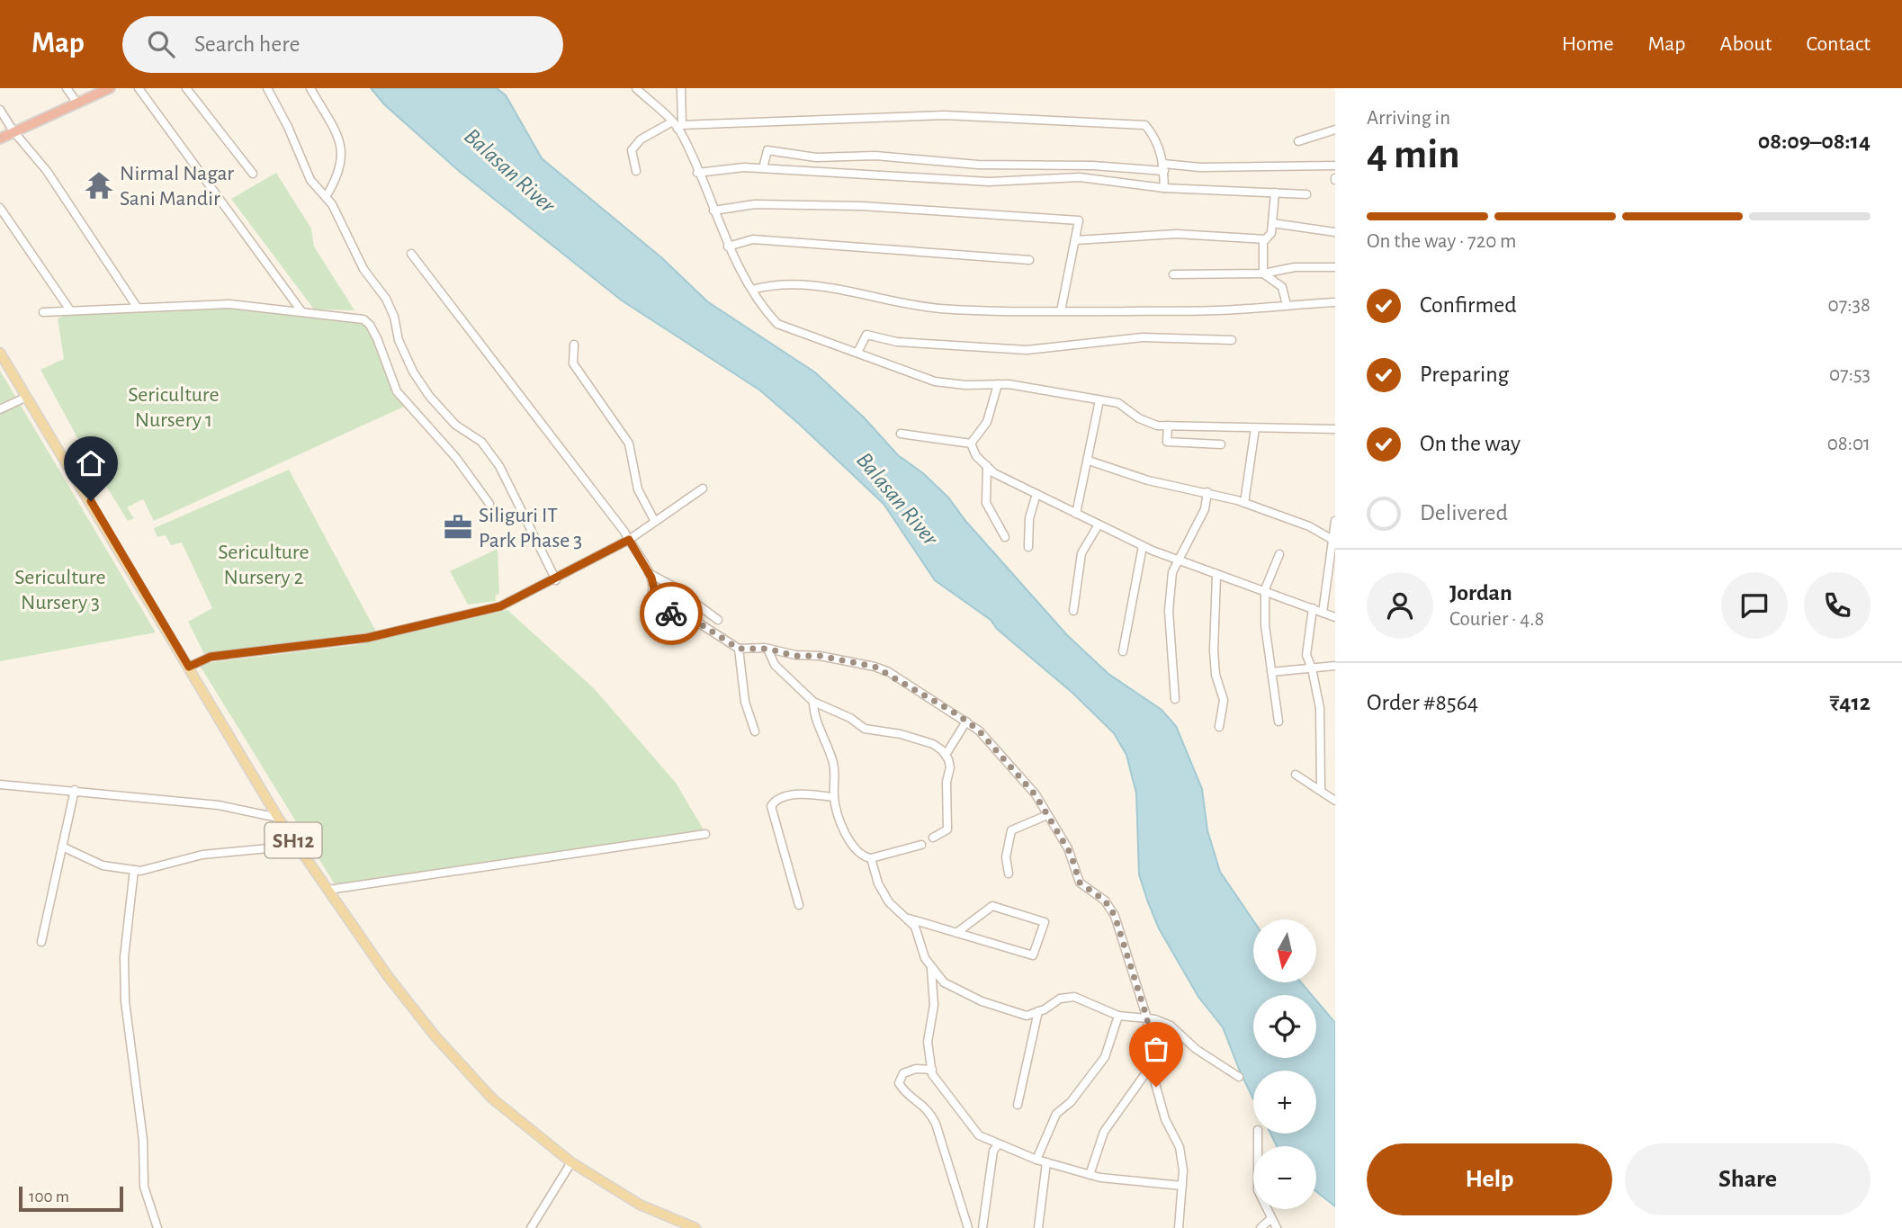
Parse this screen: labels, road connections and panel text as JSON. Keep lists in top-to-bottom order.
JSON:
{
  "streets": {
    "main road": ["SH12"]
  },
  "water": ["Balasan River"],
  "parks": ["Sericulture Nursery 1", "Sericulture Nursery 2", "Sericulture Nursery 3"],
  "places": {
    "temple": ["Nirmal Nagar Sani Mandir"],
    "office": ["Siliguri IT Park Phase 3"]
  },
  "scale_bar": "100 m",
  "north": "bottom",
  "page": {
    "header": "Map",
    "search": "Search here",
    "nav": [
      "Home",
      "Map",
      "About",
      "Contact"
    ],
    "heading": ["4 min", "Arriving in", "08:09–08:14"],
    "panel": [
      "Jordan",
      "Courier · 4.8",
      "Order #8564",
      "₹412"
    ],
    "bar": "On the way · 720 m",
    "list": [
      ["Confirmed", "07:38"],
      ["Preparing", "07:53"],
      ["On the way", "08:01"],
      "Delivered"
    ],
    "map_buttons": ["+", "−"],
    "buttons": ["Help", "Share"],
    "scale": "100 m"
  }
}
